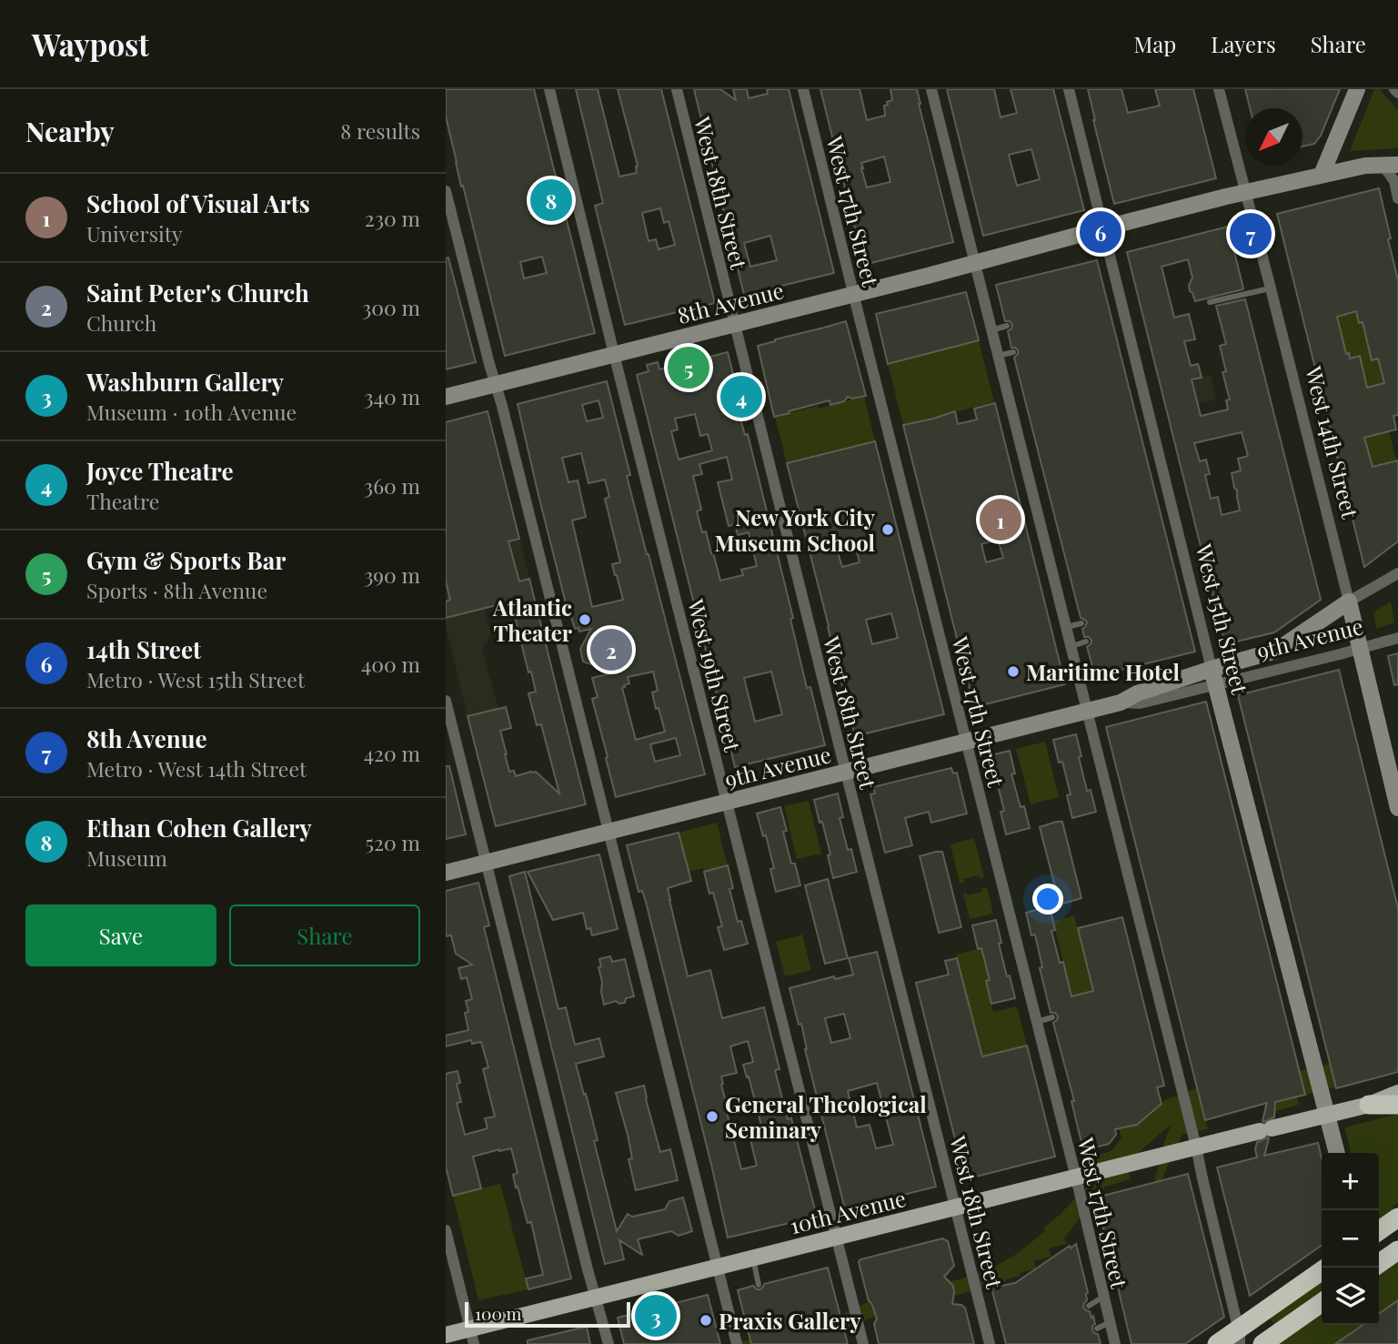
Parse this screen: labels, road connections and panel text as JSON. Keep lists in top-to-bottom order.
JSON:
{
  "streets": {
    "main road": [
      "8th Avenue",
      "West 14th Street",
      "West 15th Street",
      "9th Avenue",
      "10th Avenue"
    ],
    "street": ["West 18th Street", "West 17th Street", "West 19th Street"]
  },
  "crossings": [
    ["West 18th Street", "8th Avenue"],
    ["West 18th Street", "9th Avenue"],
    ["West 18th Street", "10th Avenue"],
    ["West 17th Street", "8th Avenue"],
    ["West 17th Street", "9th Avenue"],
    ["West 17th Street", "10th Avenue"],
    ["8th Avenue", "West 14th Street"],
    ["8th Avenue", "West 15th Street"],
    ["8th Avenue", "West 19th Street"],
    ["West 14th Street", "9th Avenue"],
    ["West 15th Street", "9th Avenue"],
    ["West 15th Street", "10th Avenue"],
    ["9th Avenue", "West 19th Street"],
    ["West 19th Street", "10th Avenue"]
  ],
  "places": [
    "New York City Museum School",
    "Atlantic Theater",
    "Maritime Hotel",
    "General Theological Seminary",
    "Praxis Gallery"
  ],
  "scale_bar": "100 m",
  "north": "bottom left",
  "page": {
    "header": "Waypost",
    "nav": ["Map", "Layers", "Share"],
    "heading": ["Nearby", "8 results"],
    "list": [
      {
        "mark": "1",
        "name": "School of Visual Arts",
        "note": "University",
        "value": "230 m"
      },
      {
        "mark": "2",
        "name": "Saint Peter's Church",
        "note": "Church",
        "value": "300 m"
      },
      {
        "mark": "3",
        "name": "Washburn Gallery",
        "note": "Museum · 10th Avenue",
        "value": "340 m"
      },
      {
        "mark": "4",
        "name": "Joyce Theatre",
        "note": "Theatre",
        "value": "360 m"
      },
      {
        "mark": "5",
        "name": "Gym & Sports Bar",
        "note": "Sports · 8th Avenue",
        "value": "390 m"
      },
      {
        "mark": "6",
        "name": "14th Street",
        "note": "Metro · West 15th Street",
        "value": "400 m"
      },
      {
        "mark": "7",
        "name": "8th Avenue",
        "note": "Metro · West 14th Street",
        "value": "420 m"
      },
      {
        "mark": "8",
        "name": "Ethan Cohen Gallery",
        "note": "Museum",
        "value": "520 m"
      }
    ],
    "pins": [
      "8",
      "6",
      "7",
      "5",
      "4",
      "1",
      "2",
      "3"
    ],
    "buttons": ["Save", "Share"],
    "map_buttons": ["+", "−"],
    "scale": "100 m"
  }
}
